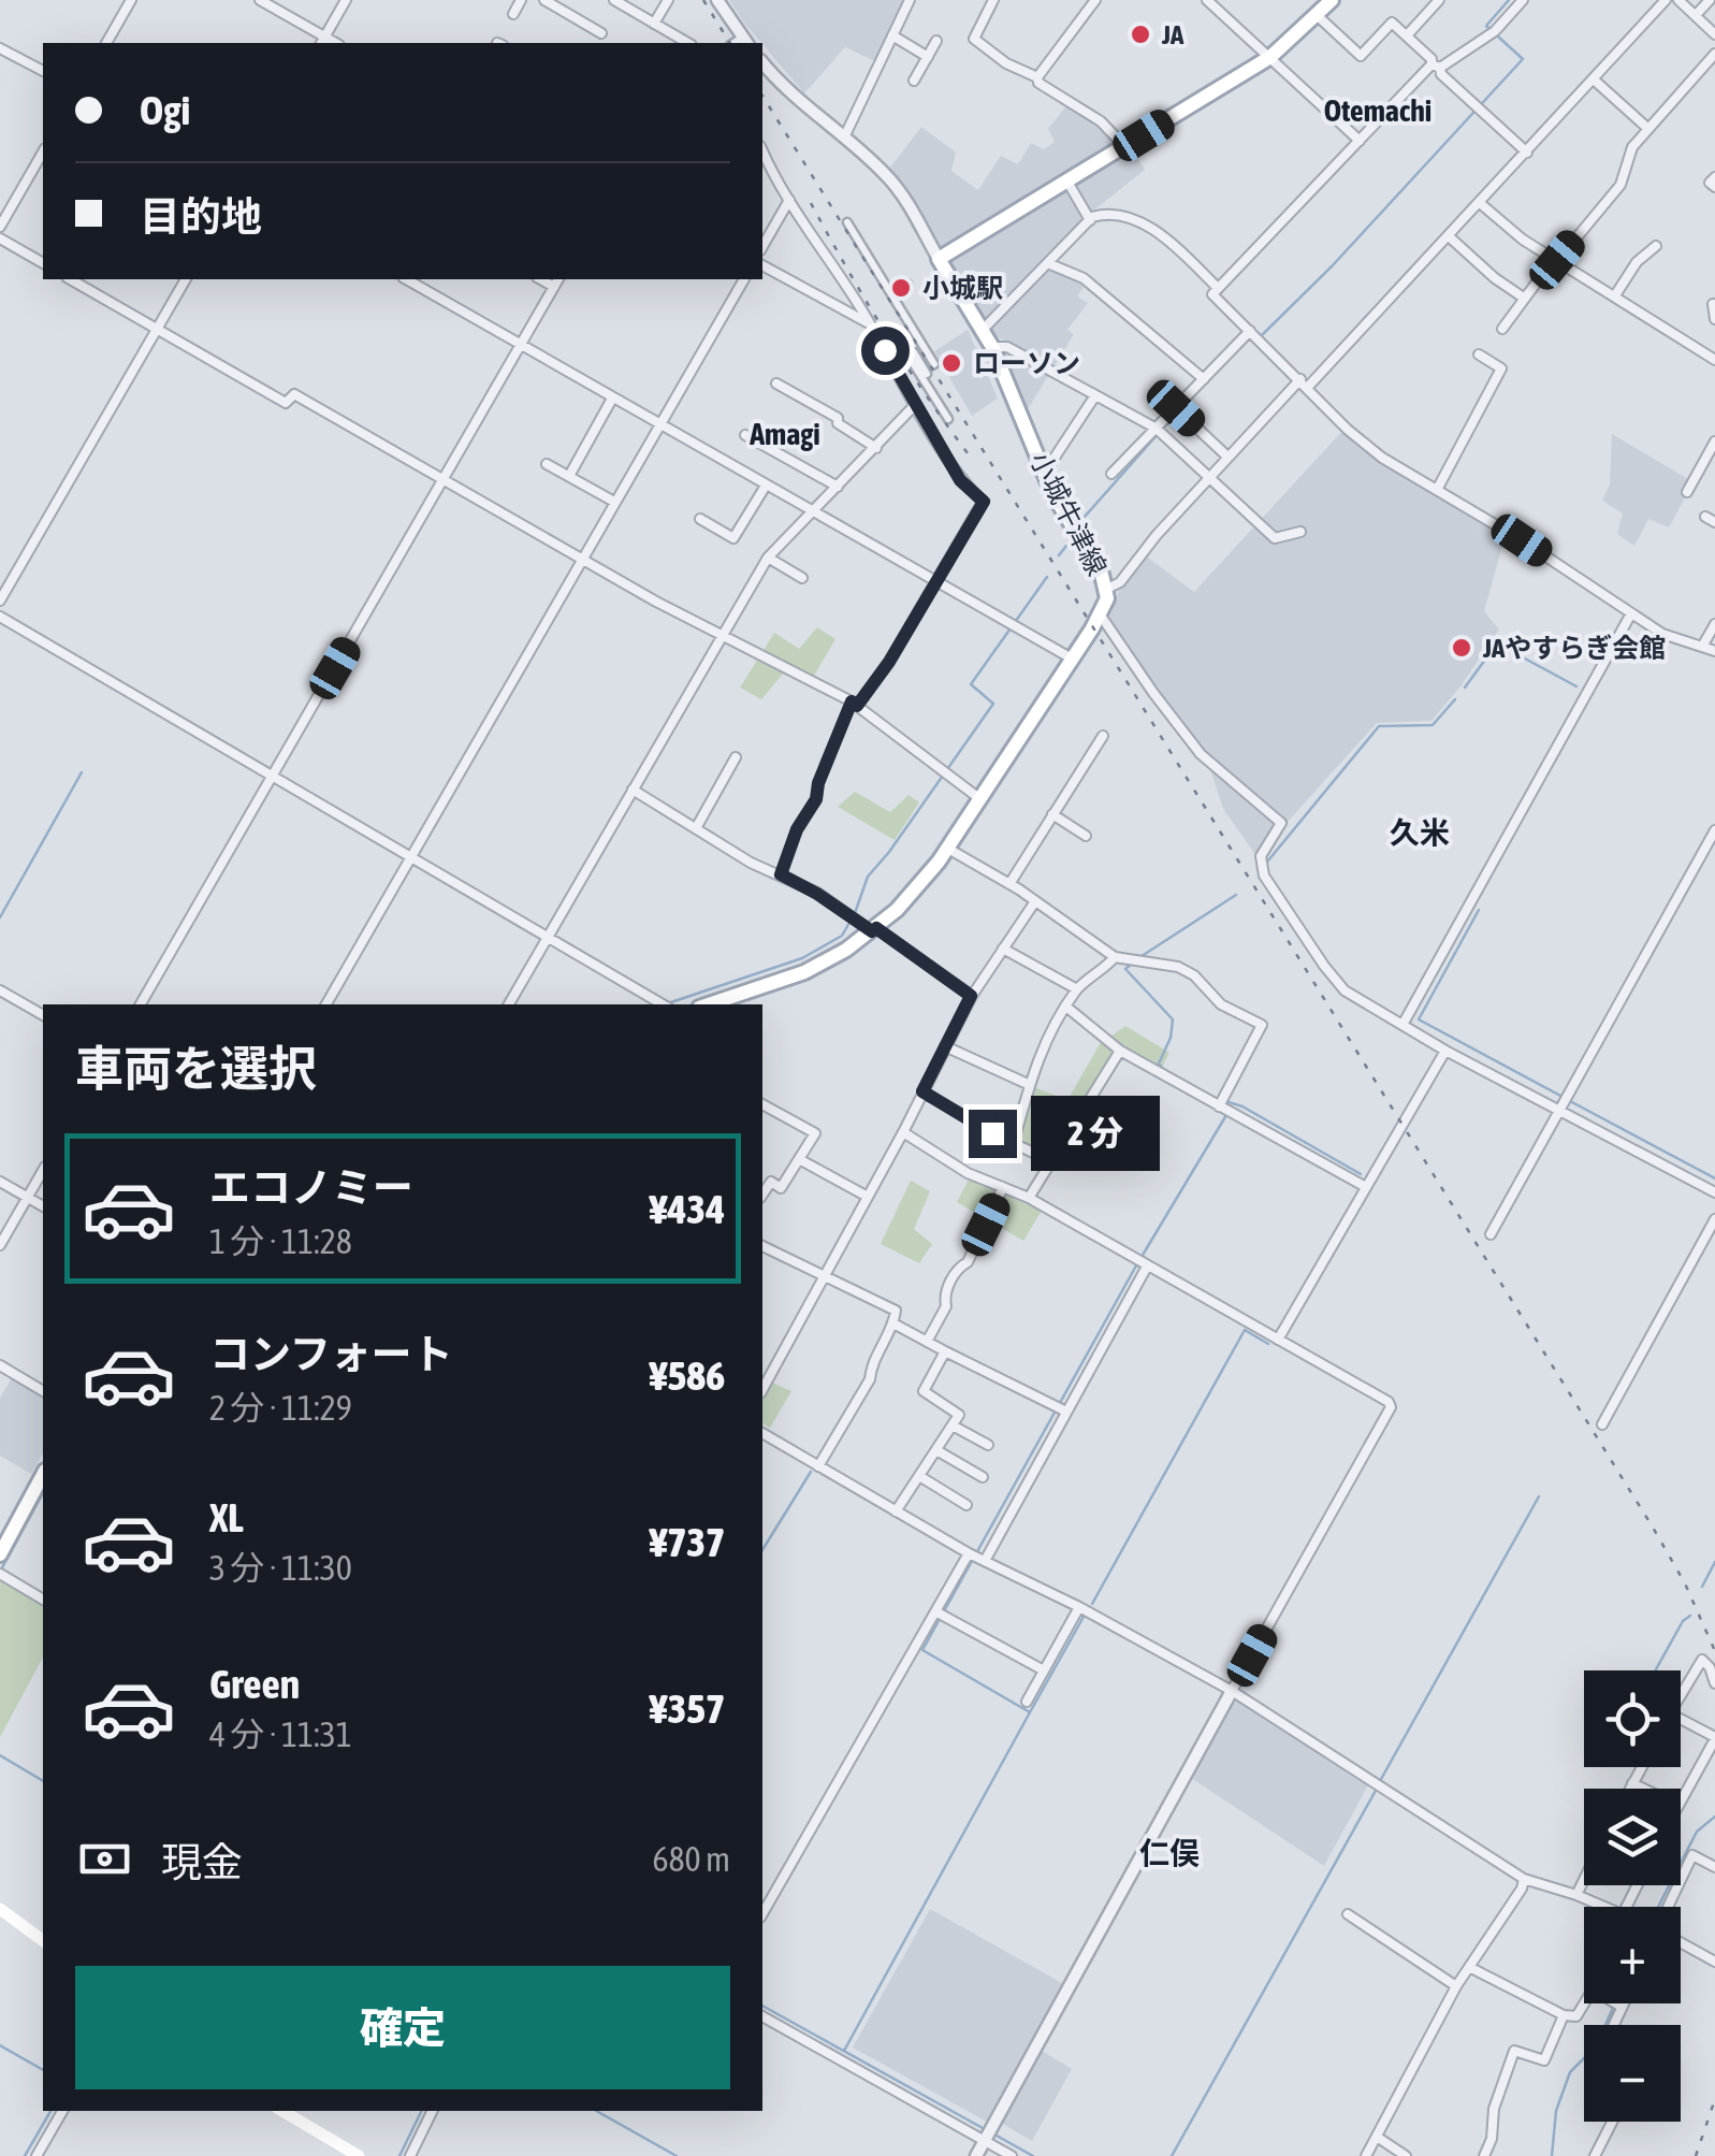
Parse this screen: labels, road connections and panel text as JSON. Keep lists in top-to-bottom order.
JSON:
{
  "streets": {
    "main road": ["小城牛津線"]
  },
  "districts": [
    "Otemachi",
    "Amagi",
    "久米",
    "仁俣"
  ],
  "places": [
    "JA",
    "小城駅",
    "ローソン",
    "JAやすらぎ会館"
  ],
  "page": {
    "banner": ["Ogi", "目的地"],
    "heading": "車両を選択",
    "bubble": "2 分",
    "list": [
      {
        "name": "エコノミー",
        "note": "1 分 · 11:28",
        "value": "¥434"
      },
      {
        "name": "コンフォート",
        "note": "2 分 · 11:29",
        "value": "¥586"
      },
      {
        "name": "XL",
        "note": "3 分 · 11:30",
        "value": "¥737"
      },
      {
        "name": "Green",
        "note": "4 分 · 11:31",
        "value": "¥357"
      }
    ],
    "map_buttons": ["+", "−"],
    "pay": ["現金", "680 m"],
    "buttons": "確定"
  }
}
